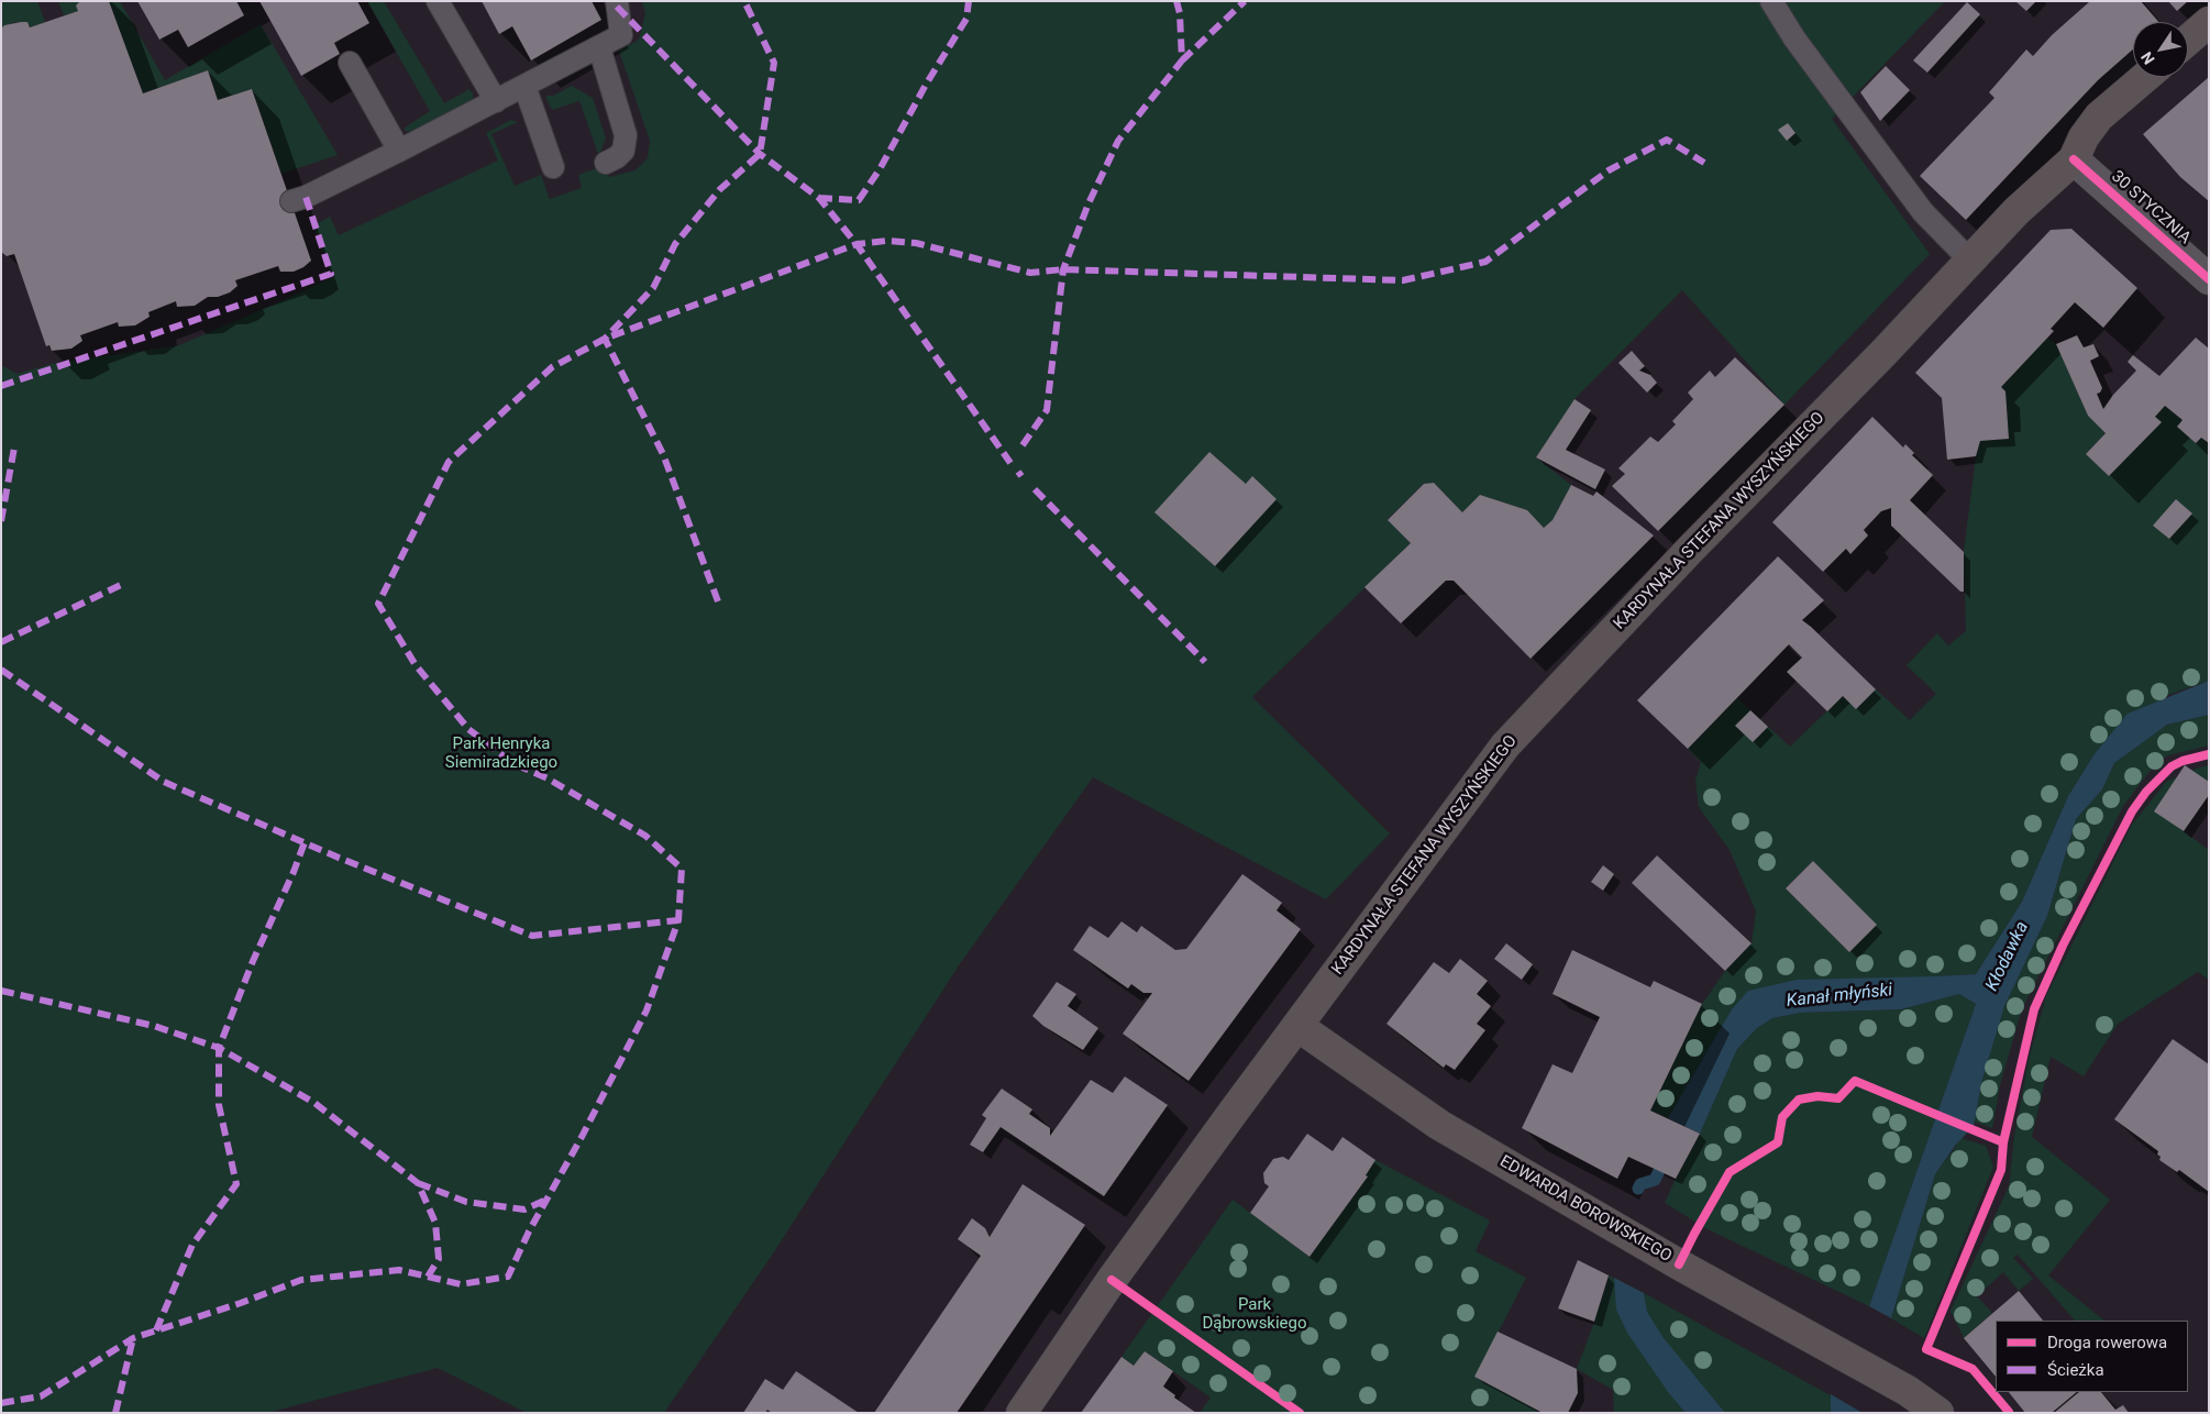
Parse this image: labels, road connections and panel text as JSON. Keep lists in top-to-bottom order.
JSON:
{
  "streets": {
    "main road": ["KARDYNAŁA STEFANA WYSZYŃSKIEGO", "EDWARDA BOROWSKIEGO"],
    "street": ["30 STYCZNIA"]
  },
  "crossings": [
    ["30 STYCZNIA", "KARDYNAŁA STEFANA WYSZYŃSKIEGO"],
    ["KARDYNAŁA STEFANA WYSZYŃSKIEGO", "EDWARDA BOROWSKIEGO"]
  ],
  "water": ["Kłodawka", "Kanał młyński"],
  "parks": ["Park Henryka Siemiradzkiego", "Park Dąbrowskiego"],
  "legend": ["Droga rowerowa", "Ścieżka"],
  "north": "bottom left"
}
